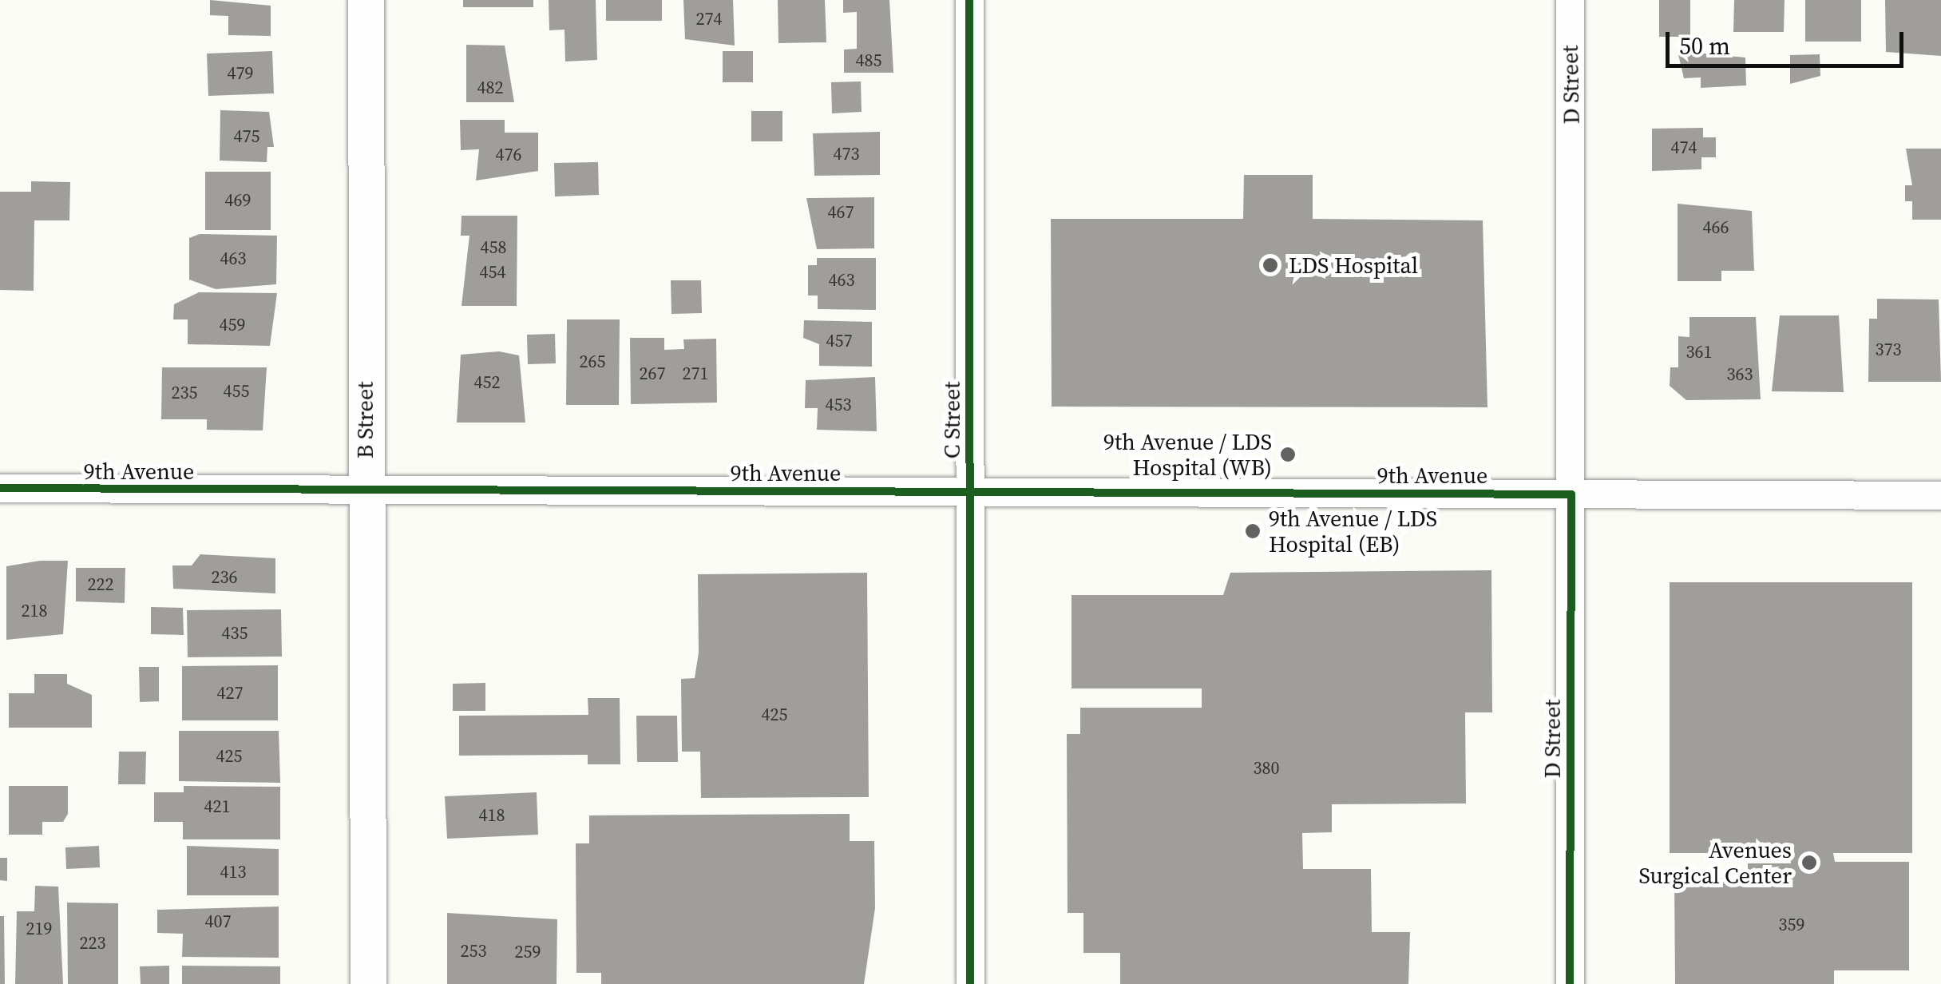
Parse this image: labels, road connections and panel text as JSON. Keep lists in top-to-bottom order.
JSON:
{
  "streets": {
    "street": [
      "D Street",
      "B Street",
      "C Street",
      "9th Avenue"
    ]
  },
  "crossings": [
    ["D Street", "9th Avenue"],
    ["B Street", "9th Avenue"],
    ["C Street", "9th Avenue"]
  ],
  "places": [
    "LDS Hospital",
    "9th Avenue / LDS Hospital (WB)",
    "9th Avenue / LDS Hospital (EB)",
    "Avenues Surgical Center"
  ],
  "house_numbers": [
    "274",
    "485",
    "479",
    "482",
    "475",
    "474",
    "473",
    "476",
    "469",
    "467",
    "466",
    "458",
    "463",
    "454",
    "463",
    "459",
    "457",
    "373",
    "361",
    "265",
    "267",
    "271",
    "363",
    "452",
    "455",
    "235",
    "453",
    "236",
    "222",
    "218",
    "435",
    "427",
    "425",
    "425",
    "380",
    "421",
    "418",
    "413",
    "407",
    "359",
    "219",
    "223",
    "253",
    "259"
  ],
  "scale_bar": "50 m"
}
